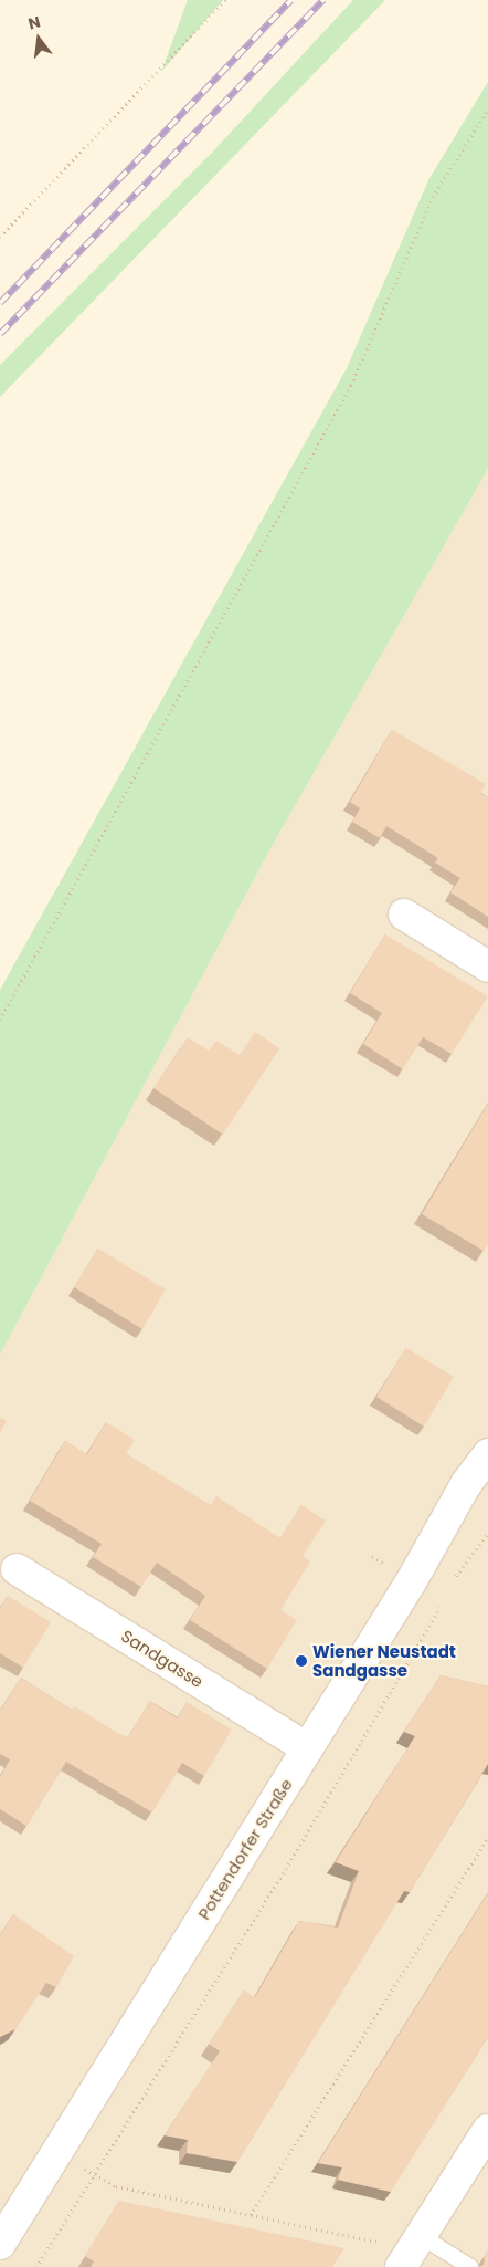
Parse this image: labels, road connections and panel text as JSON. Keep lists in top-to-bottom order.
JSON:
{
  "streets": {
    "main road": ["Sandgasse", "Pottendorfer Straße"]
  },
  "crossings": [
    ["Sandgasse", "Pottendorfer Straße"]
  ],
  "places": ["Wiener Neustadt Sandgasse"],
  "north": "top"
}
